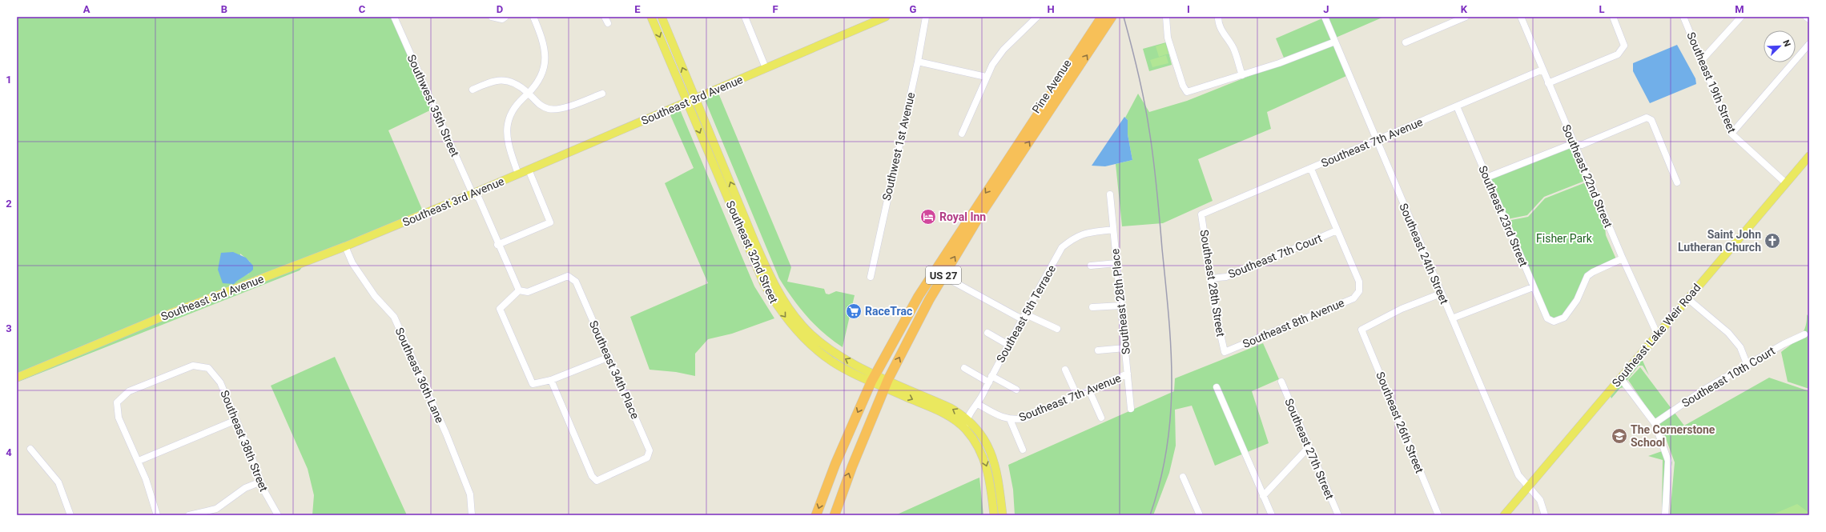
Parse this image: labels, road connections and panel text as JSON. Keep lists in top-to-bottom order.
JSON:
{
  "streets": {
    "highway": ["Pine Avenue", "US 27"],
    "main road": ["Southeast 3rd Avenue", "Southeast 32nd Street", "Southeast Lake Weir Road"],
    "street": [
      "Southeast 19th Street",
      "Southwest 35th Street",
      "Southeast 7th Avenue",
      "Southwest 1st Avenue",
      "Southeast 22nd Street",
      "Southeast 23rd Street",
      "Southeast 24th Street",
      "Southeast 7th Court",
      "Southeast 28th Street",
      "Southeast 28th Place",
      "Southeast 5th Terrace",
      "Southeast 8th Avenue",
      "Southeast 34th Place",
      "Southeast 36th Lane",
      "Southeast 10th Court",
      "Southeast 26th Street",
      "Southeast 38th Street",
      "Southeast 27th Street"
    ]
  },
  "crossings": [
    ["Southeast 19th Street", "Southeast Lake Weir Road"],
    ["Pine Avenue", "US 27"],
    ["Southeast 3rd Avenue", "Southwest 35th Street"],
    ["Southeast 3rd Avenue", "Southeast 32nd Street"],
    ["Southeast 3rd Avenue", "Southeast 36th Lane"],
    ["Southwest 35th Street", "Southeast 34th Place"],
    ["Southeast 7th Avenue", "Southeast 22nd Street"],
    ["Southeast 7th Avenue", "Southeast 23rd Street"],
    ["Southeast 7th Avenue", "Southeast 24th Street"],
    ["Southeast 7th Avenue", "Southeast 28th Street"],
    ["Southeast 7th Avenue", "Southeast 28th Place"],
    ["Southeast 7th Avenue", "Southeast 5th Terrace"],
    ["Southeast 22nd Street", "Southeast 23rd Street"],
    ["Southeast 22nd Street", "Southeast Lake Weir Road"],
    ["Southeast 32nd Street", "US 27"],
    ["Southeast 24th Street", "Southeast Lake Weir Road"],
    ["Southeast 24th Street", "Southeast 26th Street"],
    ["Southeast 7th Court", "Southeast 28th Street"],
    ["Southeast 7th Court", "Southeast 8th Avenue"],
    ["Southeast 28th Street", "Southeast 8th Avenue"],
    ["Southeast 28th Place", "Southeast 5th Terrace"]
  ],
  "parks": ["Fisher Park"],
  "places": {
    "hotel": ["Royal Inn"],
    "church": ["Saint John Lutheran Church"],
    "supermarket": ["RaceTrac"],
    "school or university": ["The Cornerstone School"]
  },
  "north": "top right",
  "grid": {
    "columns": [
      "A",
      "B",
      "C",
      "D",
      "E",
      "F",
      "G",
      "H",
      "I",
      "J",
      "K",
      "L",
      "M"
    ],
    "rows": [
      "1",
      "2",
      "3",
      "4"
    ]
  }
}
